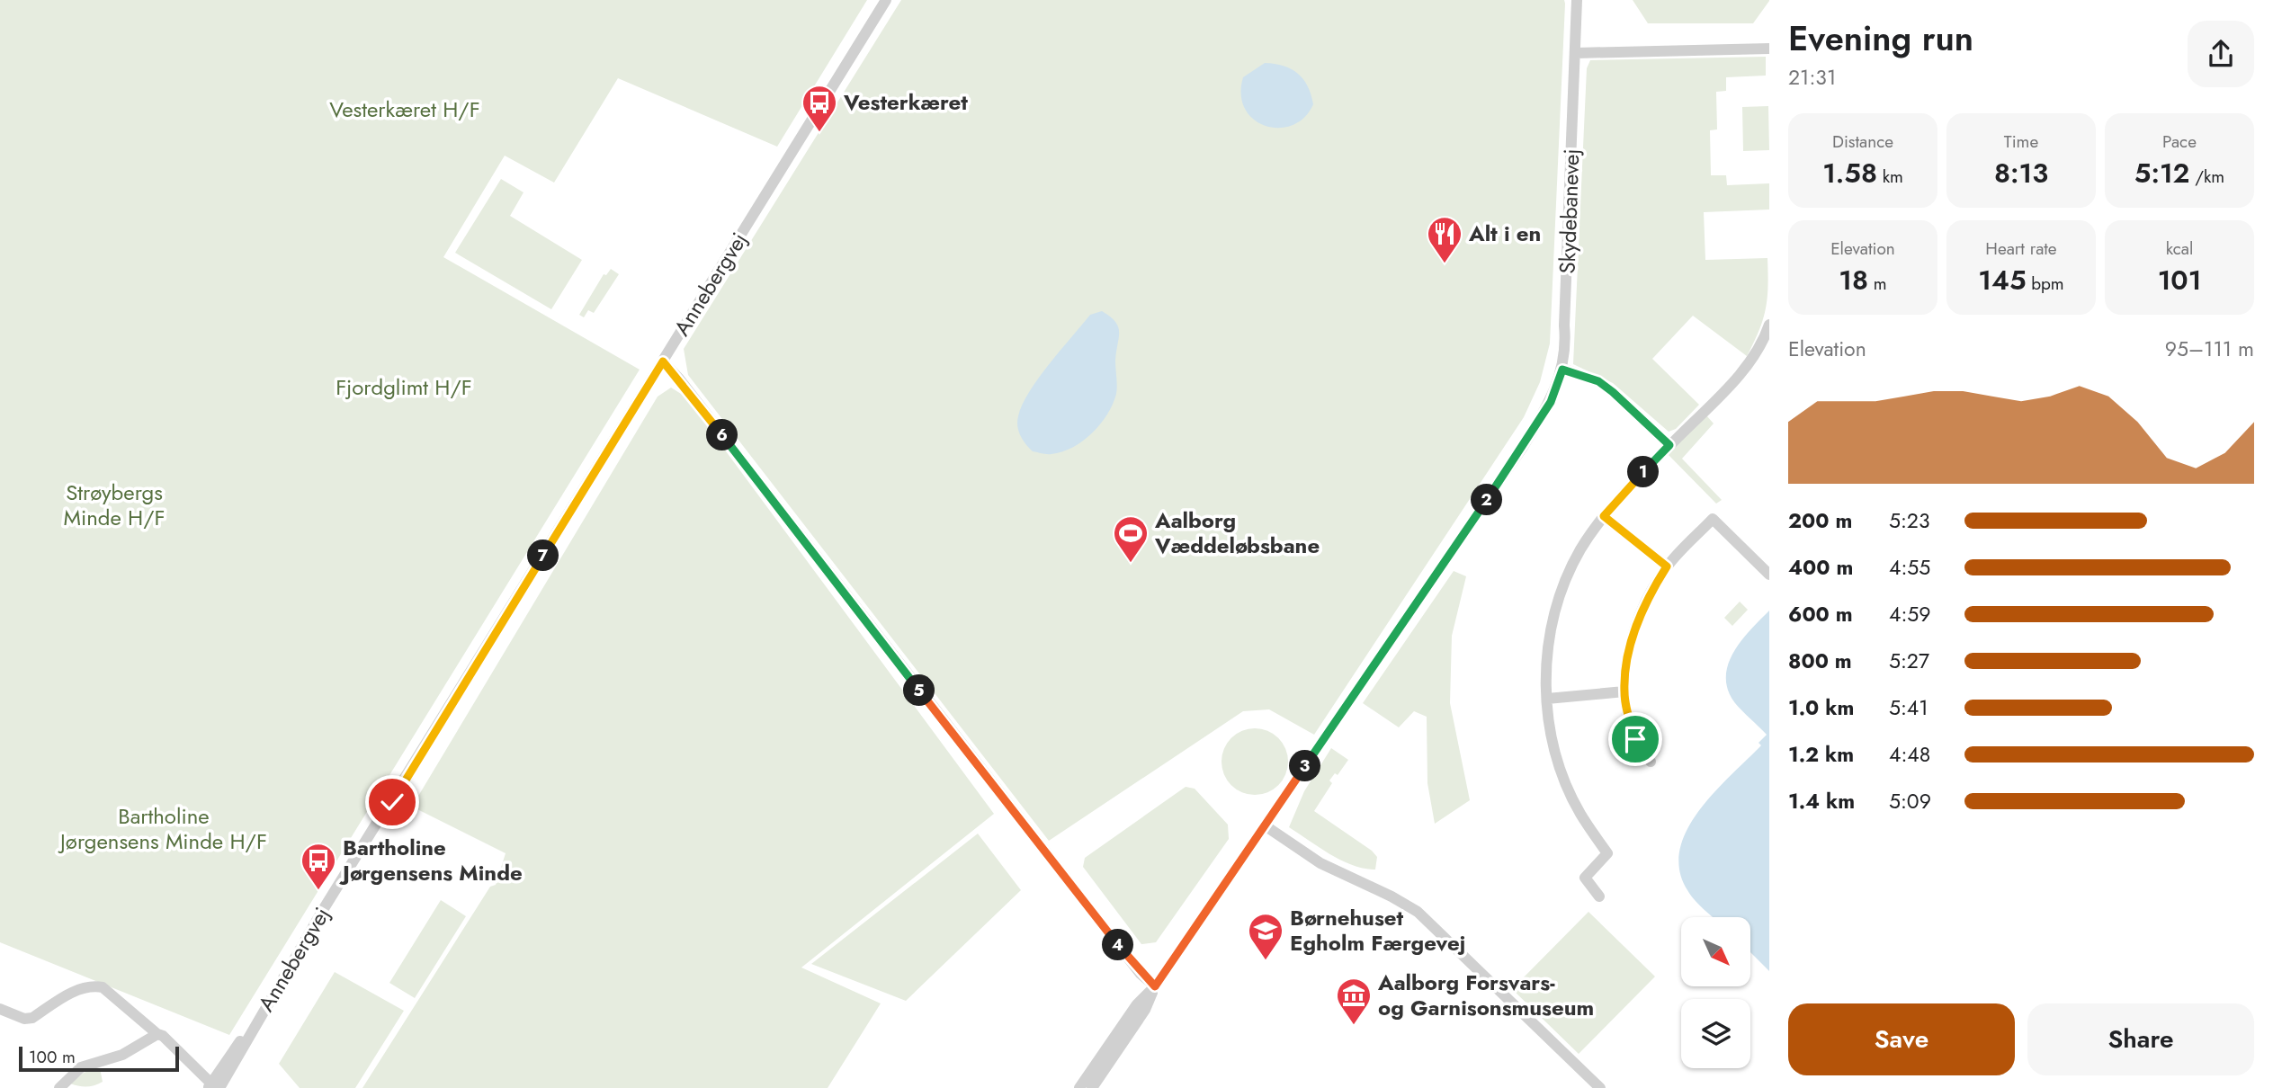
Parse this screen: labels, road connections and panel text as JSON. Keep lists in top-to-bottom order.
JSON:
{
  "streets": {
    "street": ["Skydebanevej", "Annebergvej"]
  },
  "parks": [
    "Vesterkæret H/F",
    "Fjordglimt H/F",
    "Strøybergs Minde H/F",
    "Bartholine Jørgensens Minde H/F"
  ],
  "places": {
    "bus stop": ["Vesterkæret", "Bartholine Jørgensens Minde"],
    "restaurant": ["Alt i en"],
    "sports": ["Aalborg Væddeløbsbane"],
    "school or university": ["Børnehuset Egholm Færgevej"],
    "museum": ["Aalborg Forsvars- og Garnisonsmuseum"]
  },
  "scale_bar": "100 m",
  "north": "bottom right",
  "page": {
    "heading": ["Evening run", "21:31"],
    "stats": [
      ["Distance", "1.58 km"],
      ["Time", "8:13"],
      ["Pace", "5:12 /km"],
      ["Elevation", "18 m"],
      ["Heart rate", "145 bpm"],
      ["kcal", "101"]
    ],
    "chart": ["Elevation", "95–111 m"],
    "pins": [
      "6",
      "1",
      "2",
      "7",
      "5",
      "3",
      "4"
    ],
    "list": [
      {
        "name": "200 m",
        "note": "5:23"
      },
      {
        "name": "400 m",
        "note": "4:55"
      },
      {
        "name": "600 m",
        "note": "4:59"
      },
      {
        "name": "800 m",
        "note": "5:27"
      },
      {
        "name": "1.0 km",
        "note": "5:41"
      },
      {
        "name": "1.2 km",
        "note": "4:48"
      },
      {
        "name": "1.4 km",
        "note": "5:09"
      }
    ],
    "buttons": ["Save", "Share"],
    "scale": "100 m"
  }
}
